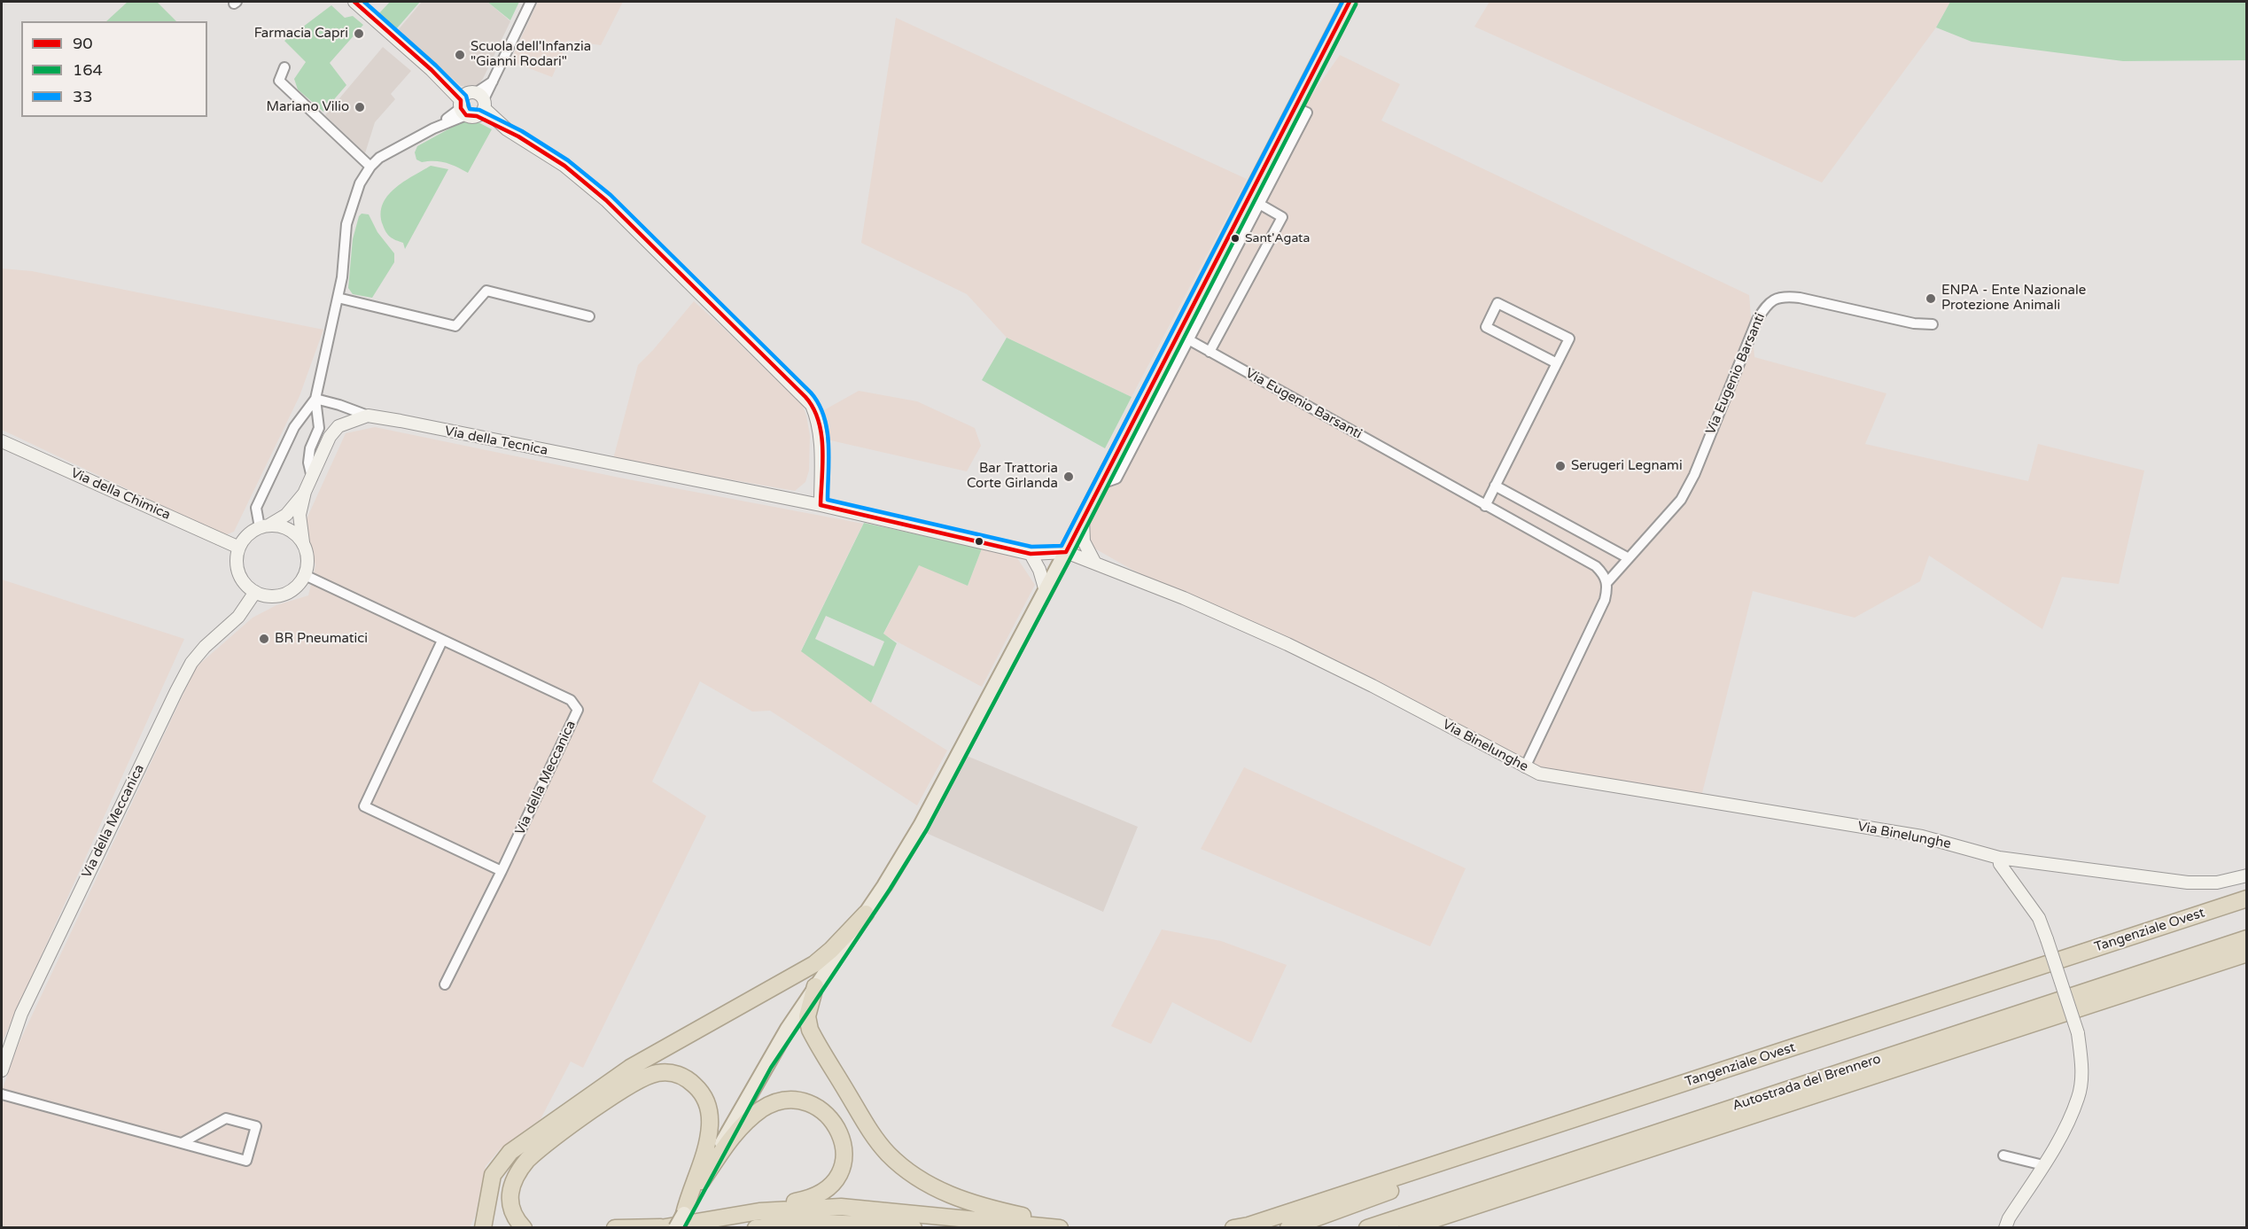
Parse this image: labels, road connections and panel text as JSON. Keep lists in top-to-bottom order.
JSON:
{
  "streets": {
    "highway": ["Tangenziale Ovest", "Autostrada del Brennero"],
    "street": [
      "Via Eugenio Barsanti",
      "Via della Tecnica",
      "Via della Chimica",
      "Via Binelunghe",
      "Via della Meccanica"
    ]
  },
  "crossings": [
    ["Via Eugenio Barsanti", "Via Binelunghe"],
    ["Via della Tecnica", "Via Binelunghe"],
    ["Via della Chimica", "Via della Meccanica"]
  ],
  "places": [
    "Farmacia Capri",
    "Scuola dell'Infanzia \"Gianni Rodari\"",
    "Mariano Vilio",
    "Sant'Agata",
    "ENPA - Ente Nazionale Protezione Animali",
    "Serugeri Legnami",
    "Bar Trattoria Corte Girlanda",
    "BR Pneumatici"
  ],
  "lines": ["transit line 90", "transit line 33", "transit line 164"],
  "legend": ["90", "164", "33"]
}
